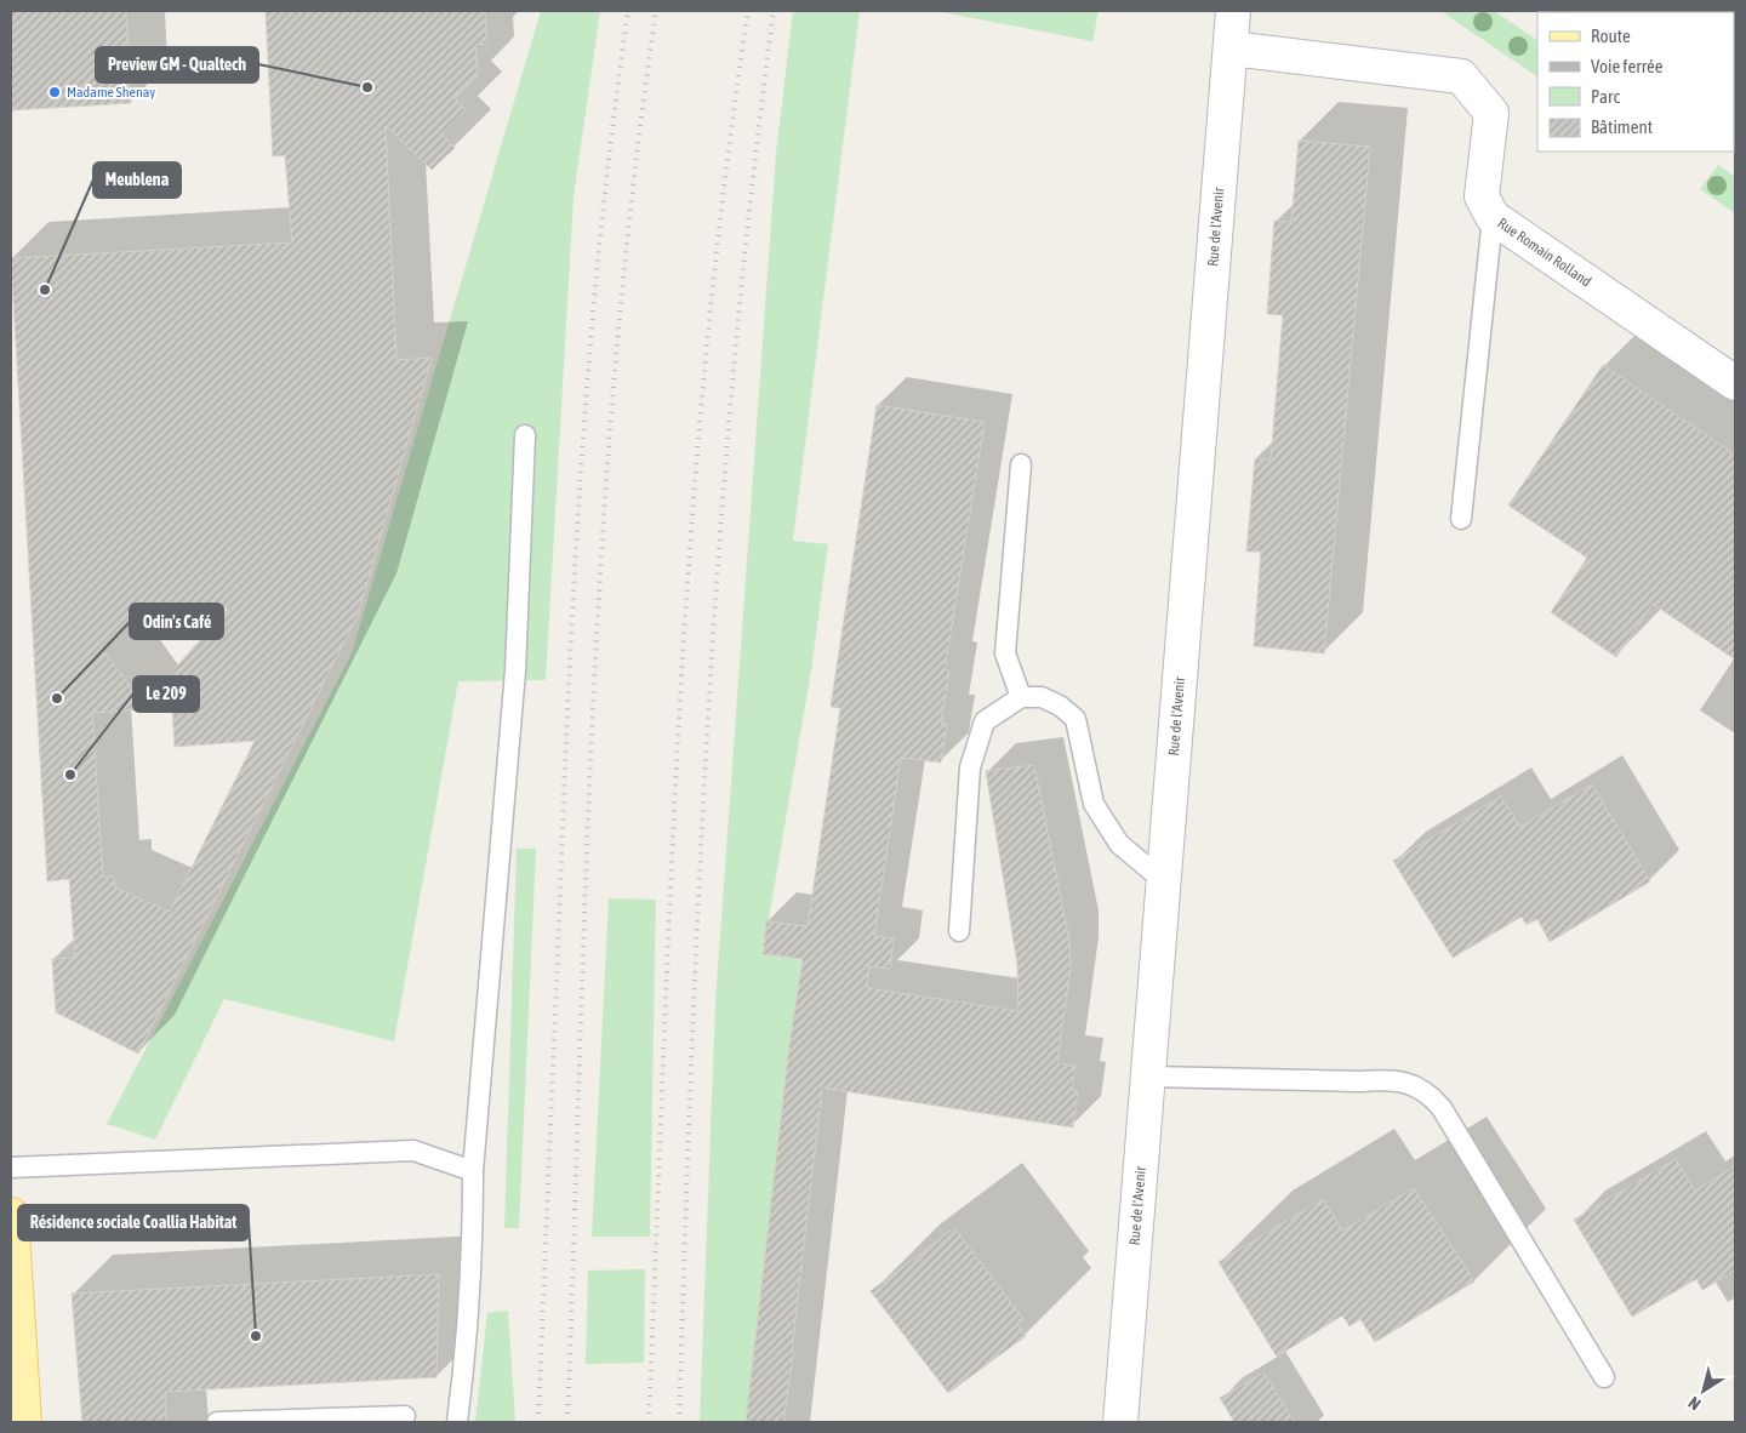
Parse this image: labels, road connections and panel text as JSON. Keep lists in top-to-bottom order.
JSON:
{
  "streets": {
    "street": ["Rue de l'Avenir", "Rue Romain Rolland"]
  },
  "crossings": [
    ["Rue de l'Avenir", "Rue Romain Rolland"]
  ],
  "places": [
    "Preview GM - Qualtech",
    "Madame Shenay",
    "Meublena",
    "Odin's Café",
    "Le 209",
    "Résidence sociale Coallia Habitat"
  ],
  "legend": [
    "Route",
    "Voie ferrée",
    "Parc",
    "Bâtiment"
  ],
  "north": "bottom left"
}
